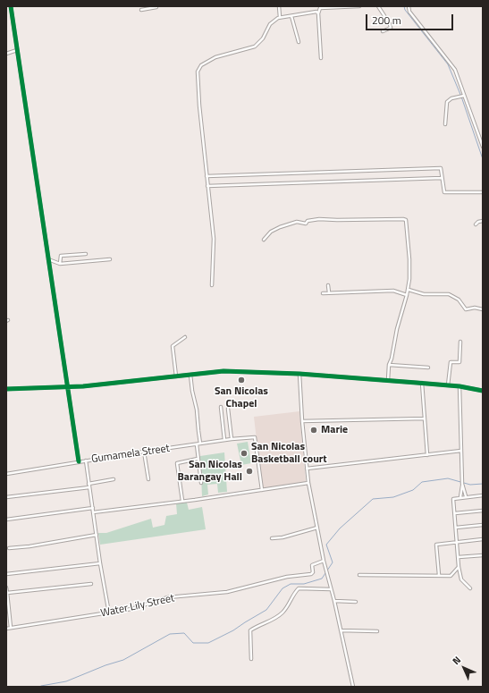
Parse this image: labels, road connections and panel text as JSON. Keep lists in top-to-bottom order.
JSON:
{
  "streets": {
    "street": ["Gumamela Street", "Water Lily Street"]
  },
  "places": [
    "San Nicolas Chapel",
    "Marie",
    "San Nicolas Basketball court",
    "San Nicolas Barangay Hall"
  ],
  "scale_bar": "200 m",
  "north": "top left"
}
